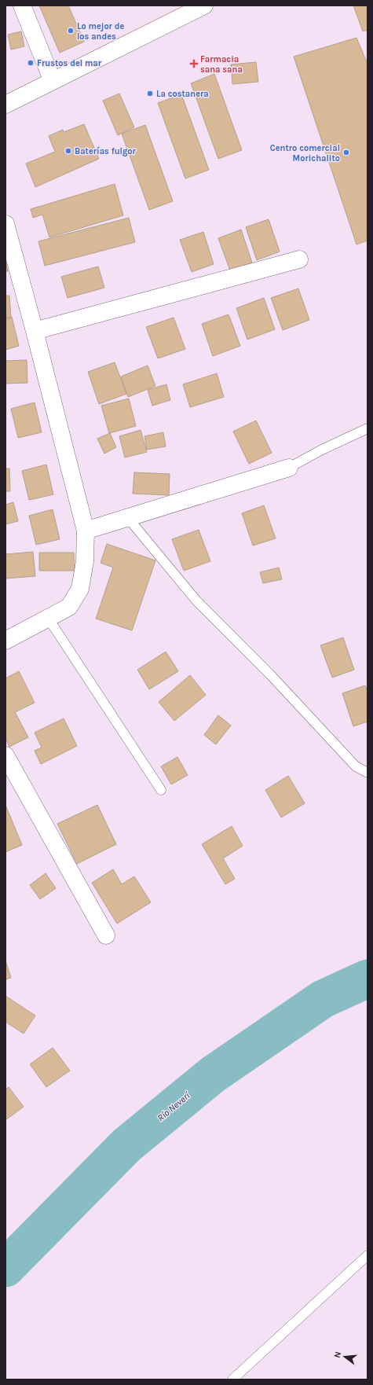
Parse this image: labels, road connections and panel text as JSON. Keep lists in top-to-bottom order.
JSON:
{
  "water": ["Río Neverí"],
  "places": {
    "other": [
      "Lo mejor de los andes",
      "Frustos del mar",
      "La costanera",
      "Baterías fulgor",
      "Centro comercial Morichalito"
    ],
    "health": ["Farmacia sana sana"]
  },
  "north": "left"
}
